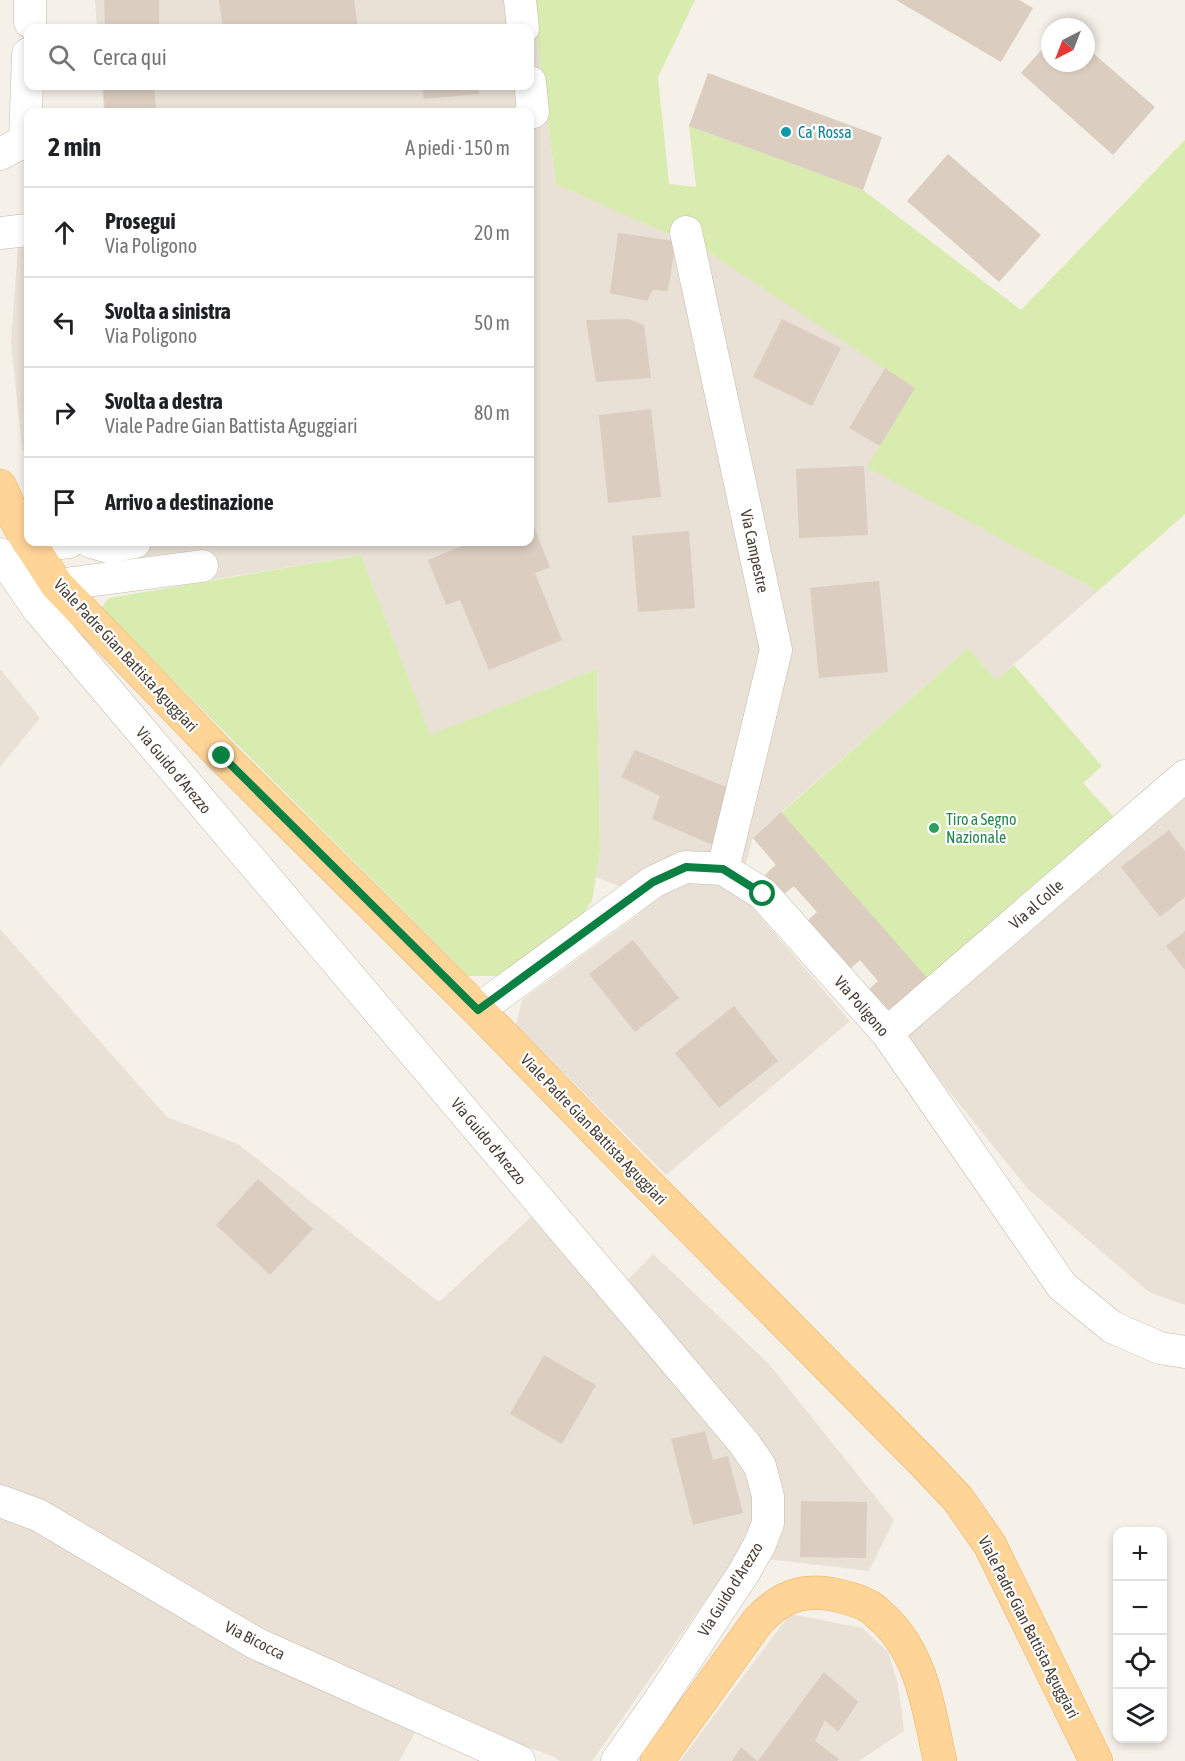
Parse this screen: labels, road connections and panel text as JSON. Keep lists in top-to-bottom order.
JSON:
{
  "streets": {
    "main road": ["Viale Padre Gian Battista Aguggiari"],
    "street": [
      "Via Campestre",
      "Via Guido d'Arezzo",
      "Via al Colle",
      "Via Poligono",
      "Via Bicocca"
    ]
  },
  "crossings": [
    ["Via Campestre", "Via Poligono"],
    ["Viale Padre Gian Battista Aguggiari", "Via Poligono"],
    ["Via al Colle", "Via Poligono"]
  ],
  "places": ["Ca' Rossa", "Tiro a Segno Nazionale"],
  "north": "bottom left",
  "page": {
    "search": "Cerca qui",
    "heading": ["2 min", "A piedi · 150 m"],
    "list": [
      ["Prosegui", "Via Poligono", "20 m"],
      ["Svolta a sinistra", "Via Poligono", "50 m"],
      ["Svolta a destra", "Viale Padre Gian Battista Aguggiari", "80 m"],
      "Arrivo a destinazione"
    ],
    "map_buttons": ["+", "−"]
  }
}
